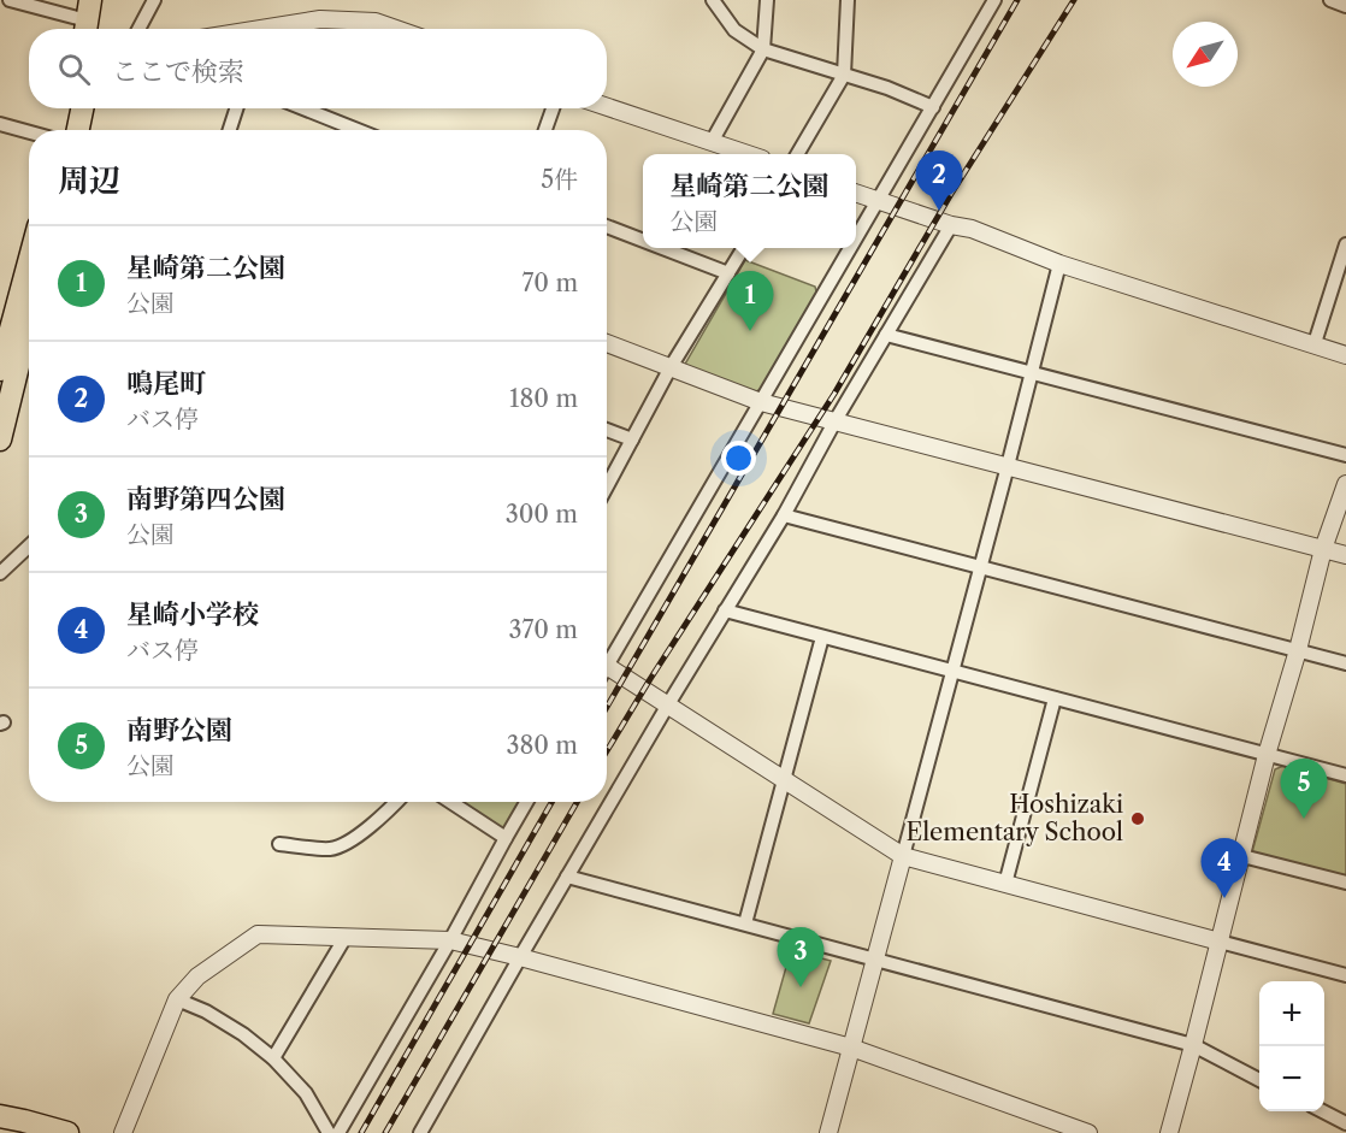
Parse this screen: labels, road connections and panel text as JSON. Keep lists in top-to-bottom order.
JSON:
{
  "places": ["Hoshizaki Elementary School"],
  "north": "bottom left",
  "page": {
    "search": "ここで検索",
    "heading": ["周辺", "5件"],
    "pins": [
      "2",
      "1",
      "5",
      "4",
      "3"
    ],
    "popup": ["星崎第二公園", "公園"],
    "list": [
      {
        "mark": "1",
        "name": "星崎第二公園",
        "note": "公園",
        "value": "70 m"
      },
      {
        "mark": "2",
        "name": "鳴尾町",
        "note": "バス停",
        "value": "180 m"
      },
      {
        "mark": "3",
        "name": "南野第四公園",
        "note": "公園",
        "value": "300 m"
      },
      {
        "mark": "4",
        "name": "星崎小学校",
        "note": "バス停",
        "value": "370 m"
      },
      {
        "mark": "5",
        "name": "南野公園",
        "note": "公園",
        "value": "380 m"
      }
    ],
    "map_buttons": ["+", "−"]
  }
}
